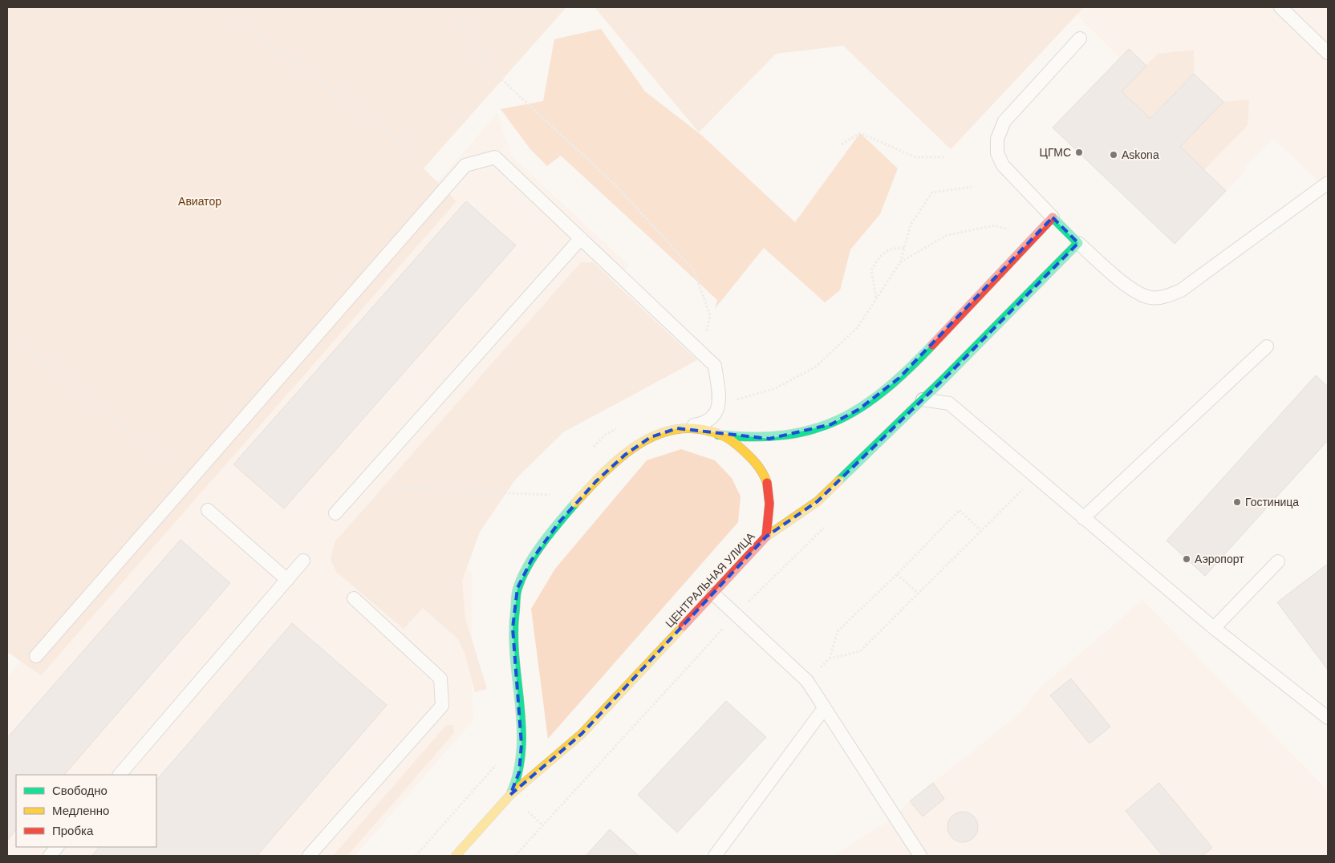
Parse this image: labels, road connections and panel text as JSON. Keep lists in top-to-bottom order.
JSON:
{
  "streets": {
    "main road": ["ЦЕНТРАЛЬНАЯ УЛИЦА"]
  },
  "parks": ["Авиатор"],
  "places": [
    "ЦГМС",
    "Askona",
    "Гостиница",
    "Аэропорт"
  ],
  "legend": ["Свободно", "Медленно", "Пробка"]
}
